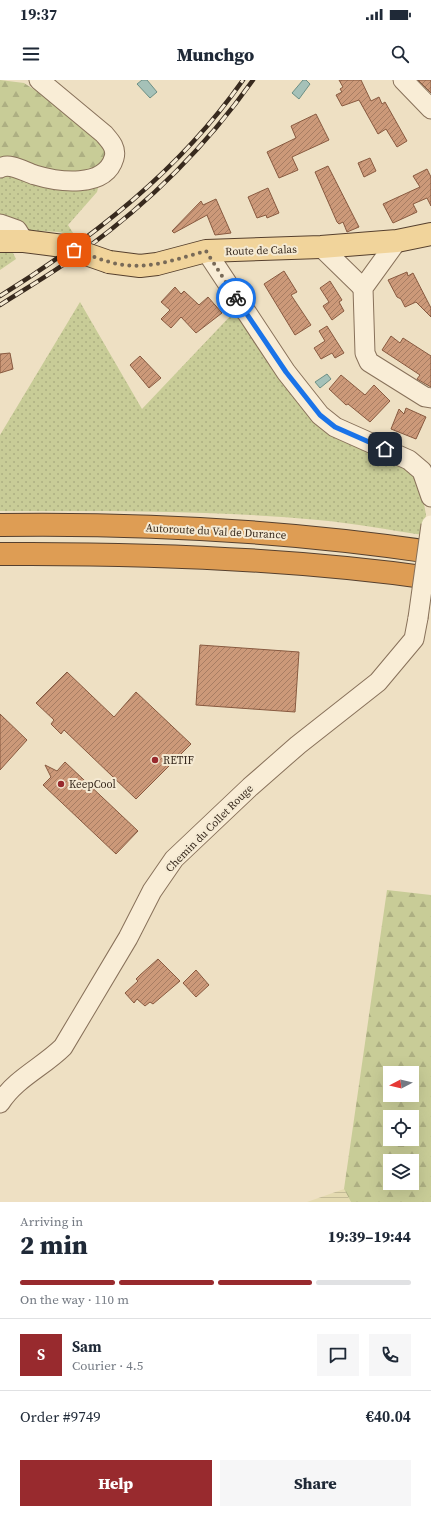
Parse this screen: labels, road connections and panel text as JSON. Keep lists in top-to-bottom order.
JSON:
{
  "streets": {
    "highway": ["Autoroute du Val de Durance"],
    "main road": ["Route de Calas"],
    "street": ["Chemin du Collet Rouge"]
  },
  "places": ["RETIF", "KeepCool"],
  "north": "left",
  "page": {
    "status": "19:37",
    "header": "Munchgo",
    "heading": ["2 min", "Arriving in", "19:39–19:44"],
    "panel": [
      "Sam",
      "Courier · 4.5",
      "Order #9749",
      "€40.04"
    ],
    "bar": "On the way · 110 m",
    "round": "S",
    "buttons": ["Help", "Share"]
  }
}
